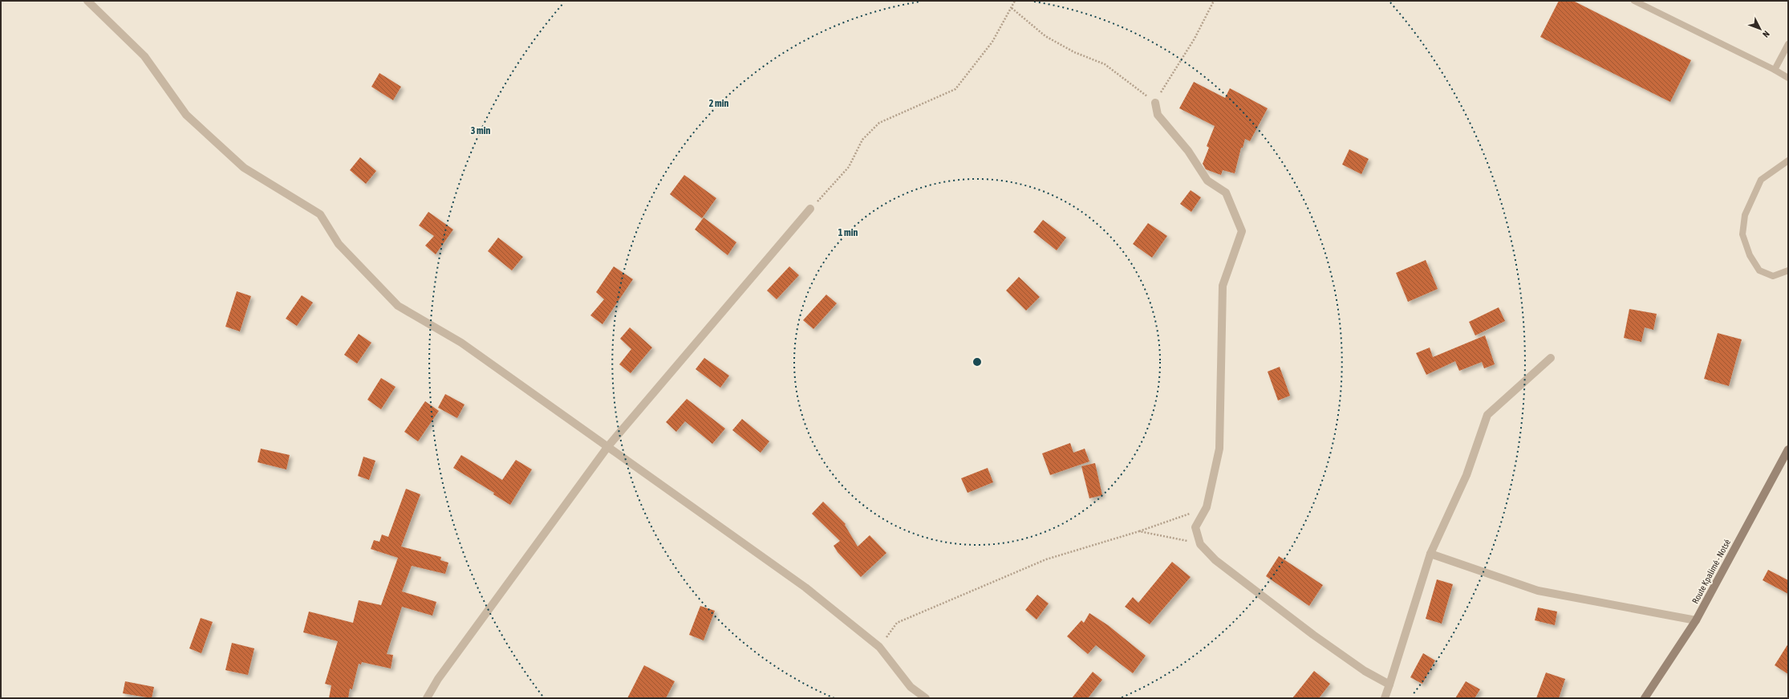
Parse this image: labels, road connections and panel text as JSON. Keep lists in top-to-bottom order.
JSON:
{
  "streets": {
    "main road": ["Route Kpalimé - Notsé"]
  },
  "north": "bottom right",
  "rings": ["2 min", "3 min", "1 min"]
}
